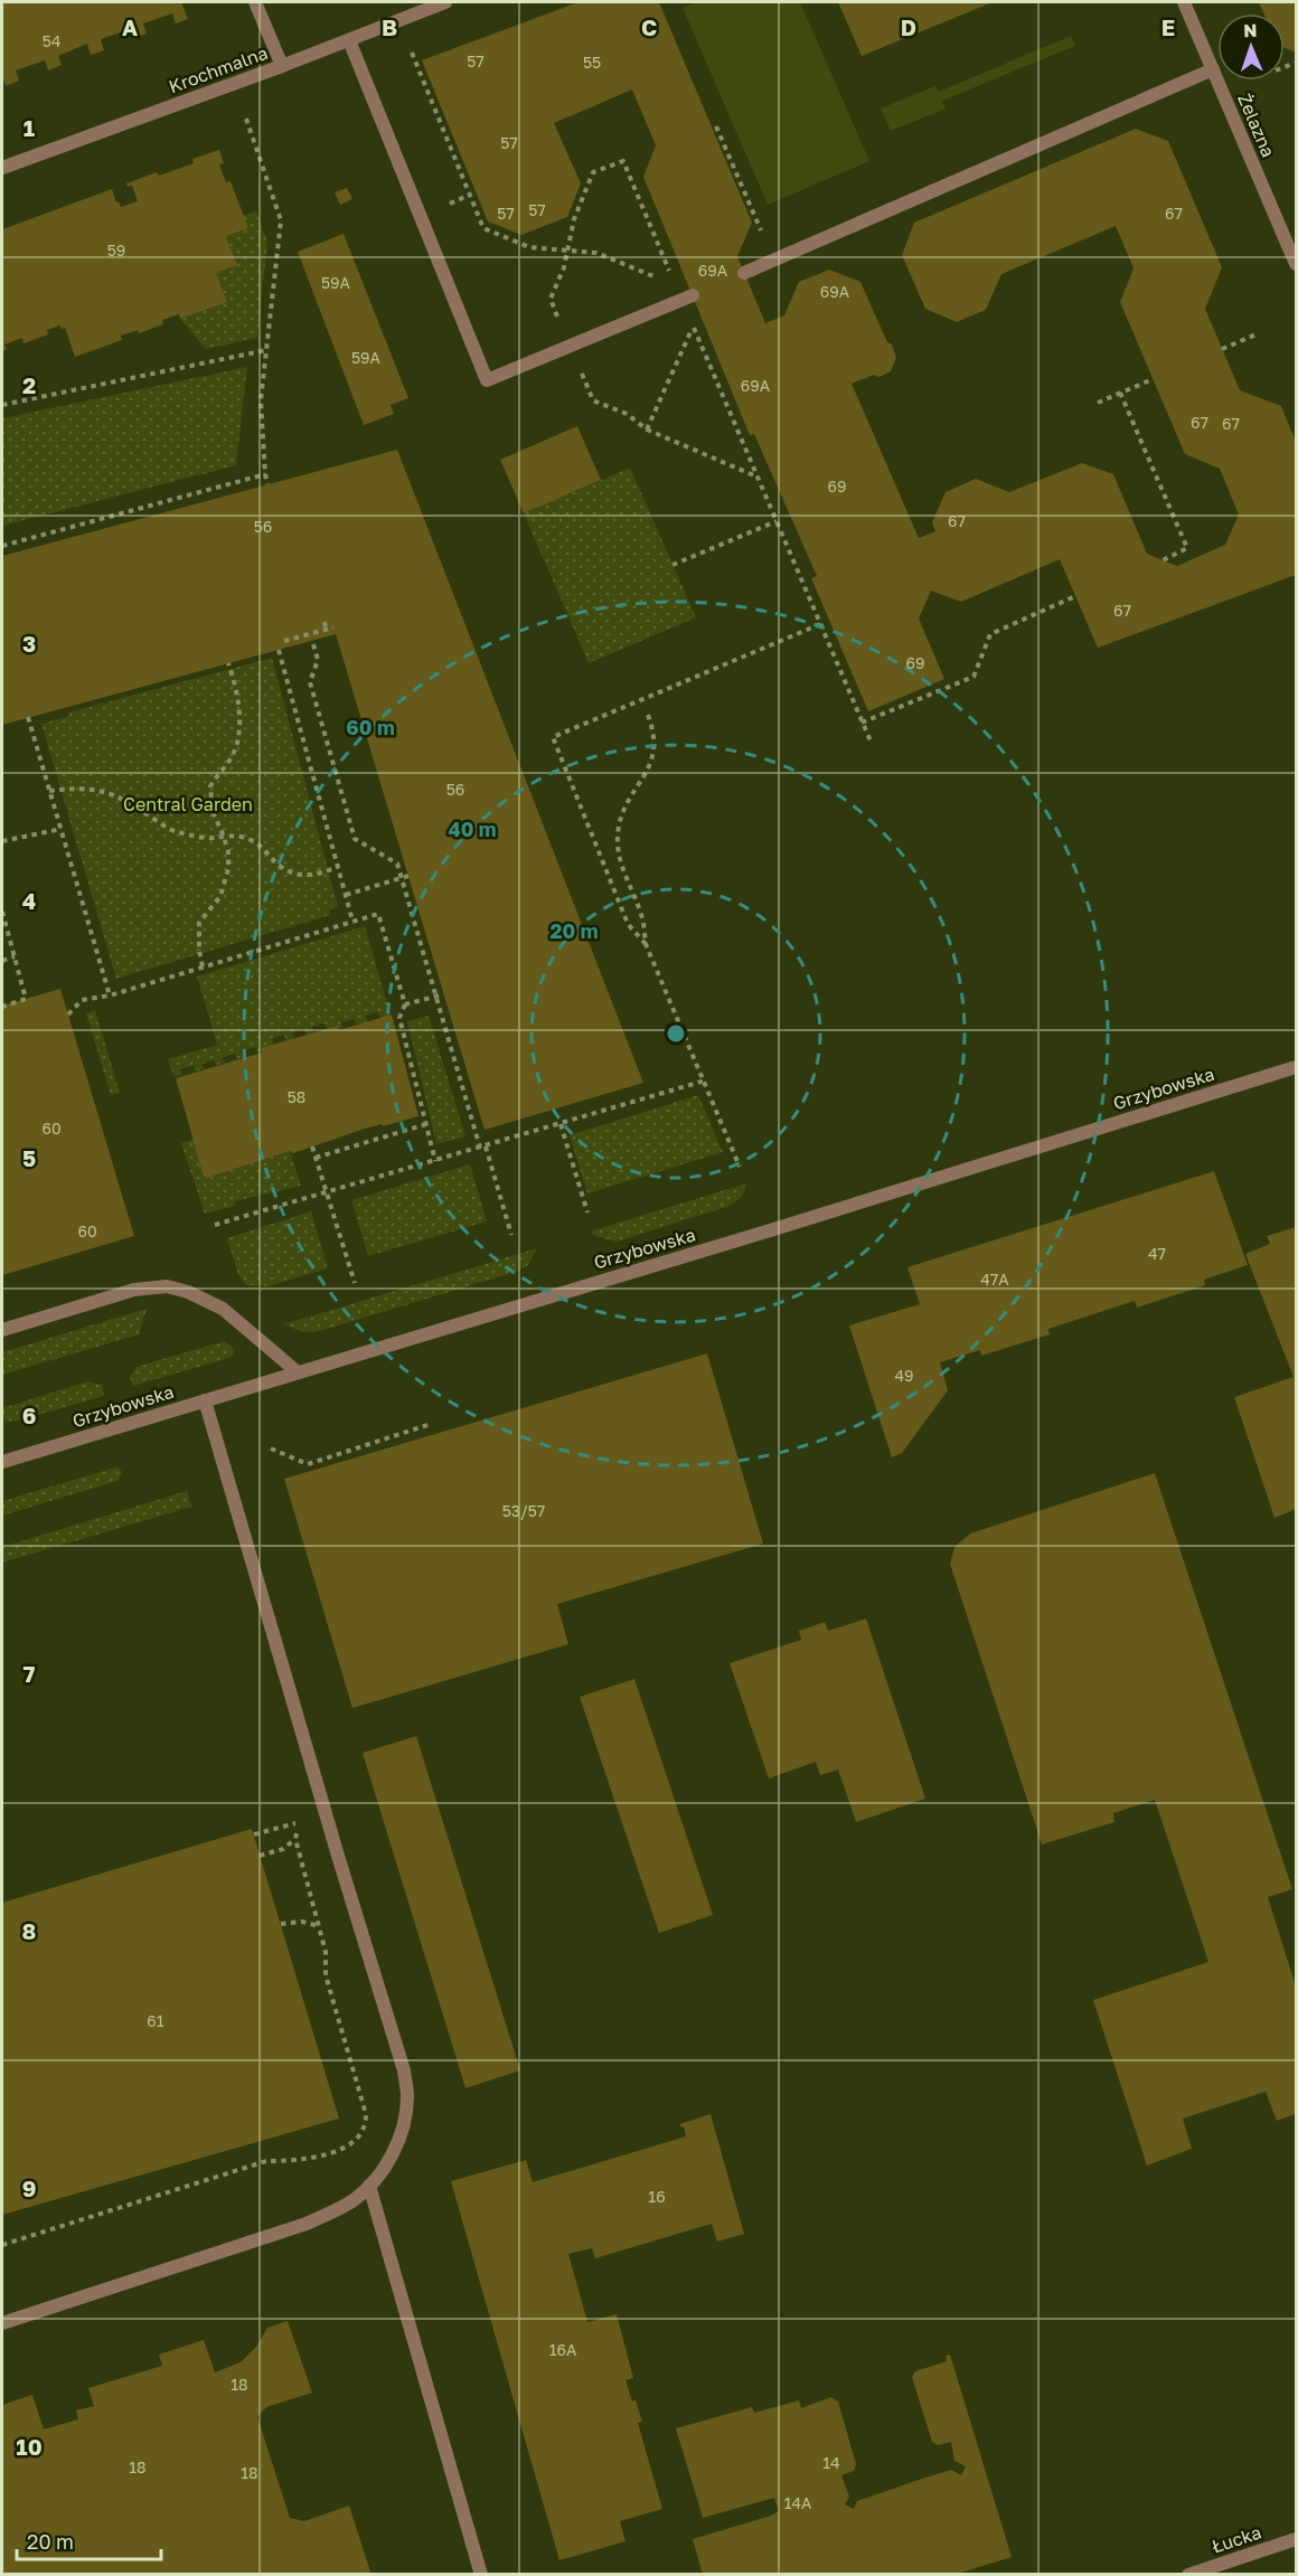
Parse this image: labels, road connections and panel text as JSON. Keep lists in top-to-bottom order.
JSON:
{
  "streets": {
    "street": [
      "Krochmalna",
      "Żelazna",
      "Grzybowska",
      "Łucka"
    ]
  },
  "parks": ["Central Garden"],
  "house_numbers": [
    "54",
    "57",
    "55",
    "57",
    "57",
    "57",
    "67",
    "59",
    "69A",
    "59A",
    "69A",
    "59A",
    "69A",
    "67",
    "67",
    "69",
    "67",
    "56",
    "67",
    "69",
    "56",
    "58",
    "60",
    "60",
    "47",
    "47A",
    "49",
    "53/57",
    "61",
    "16",
    "16A",
    "18",
    "14",
    "18",
    "18",
    "14A"
  ],
  "scale_bar": "20 m",
  "north": "top",
  "grid": {
    "columns": [
      "A",
      "B",
      "C",
      "D",
      "E"
    ],
    "rows": [
      "1",
      "2",
      "3",
      "4",
      "5",
      "6",
      "7",
      "8",
      "9",
      "10"
    ]
  },
  "rings": ["60 m", "40 m", "20 m"]
}
